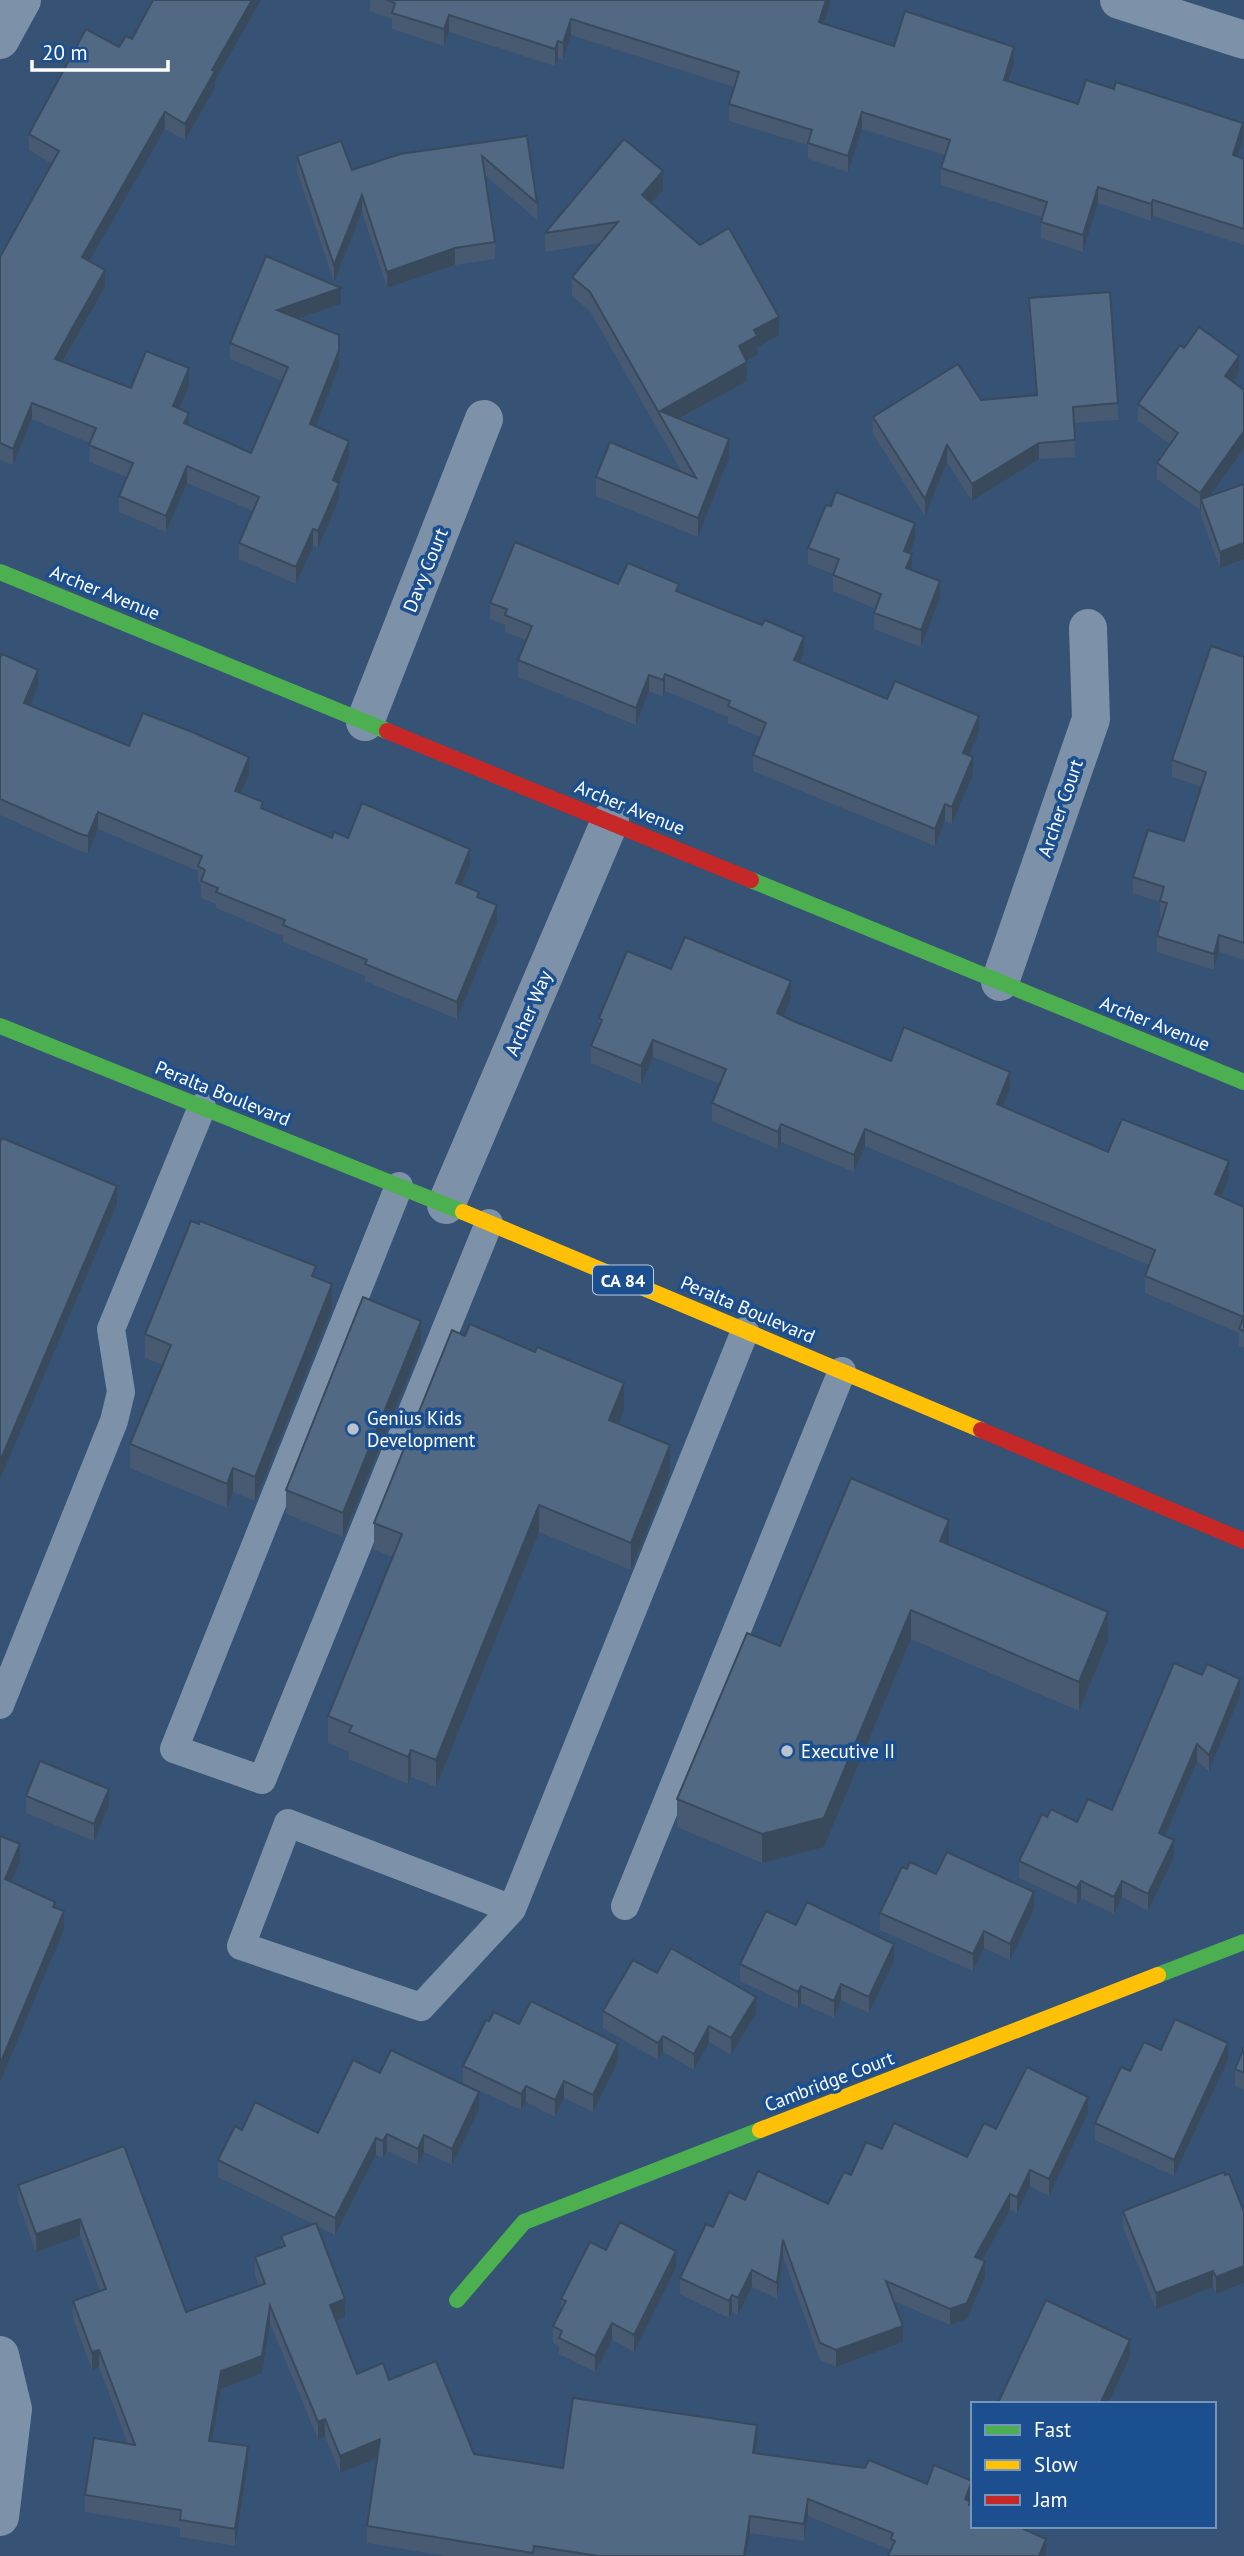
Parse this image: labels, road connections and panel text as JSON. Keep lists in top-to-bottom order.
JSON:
{
  "streets": {
    "street": [
      "Davy Court",
      "Archer Avenue",
      "Archer Court",
      "Archer Way",
      "Peralta Boulevard",
      "CA 84",
      "Cambridge Court"
    ]
  },
  "crossings": [
    ["Davy Court", "Archer Avenue"],
    ["Archer Avenue", "Archer Court"],
    ["Archer Avenue", "Archer Way"],
    ["Archer Way", "Peralta Boulevard"]
  ],
  "places": ["Genius Kids Development", "Executive II"],
  "legend": ["Fast", "Slow", "Jam"],
  "scale_bar": "20 m"
}
